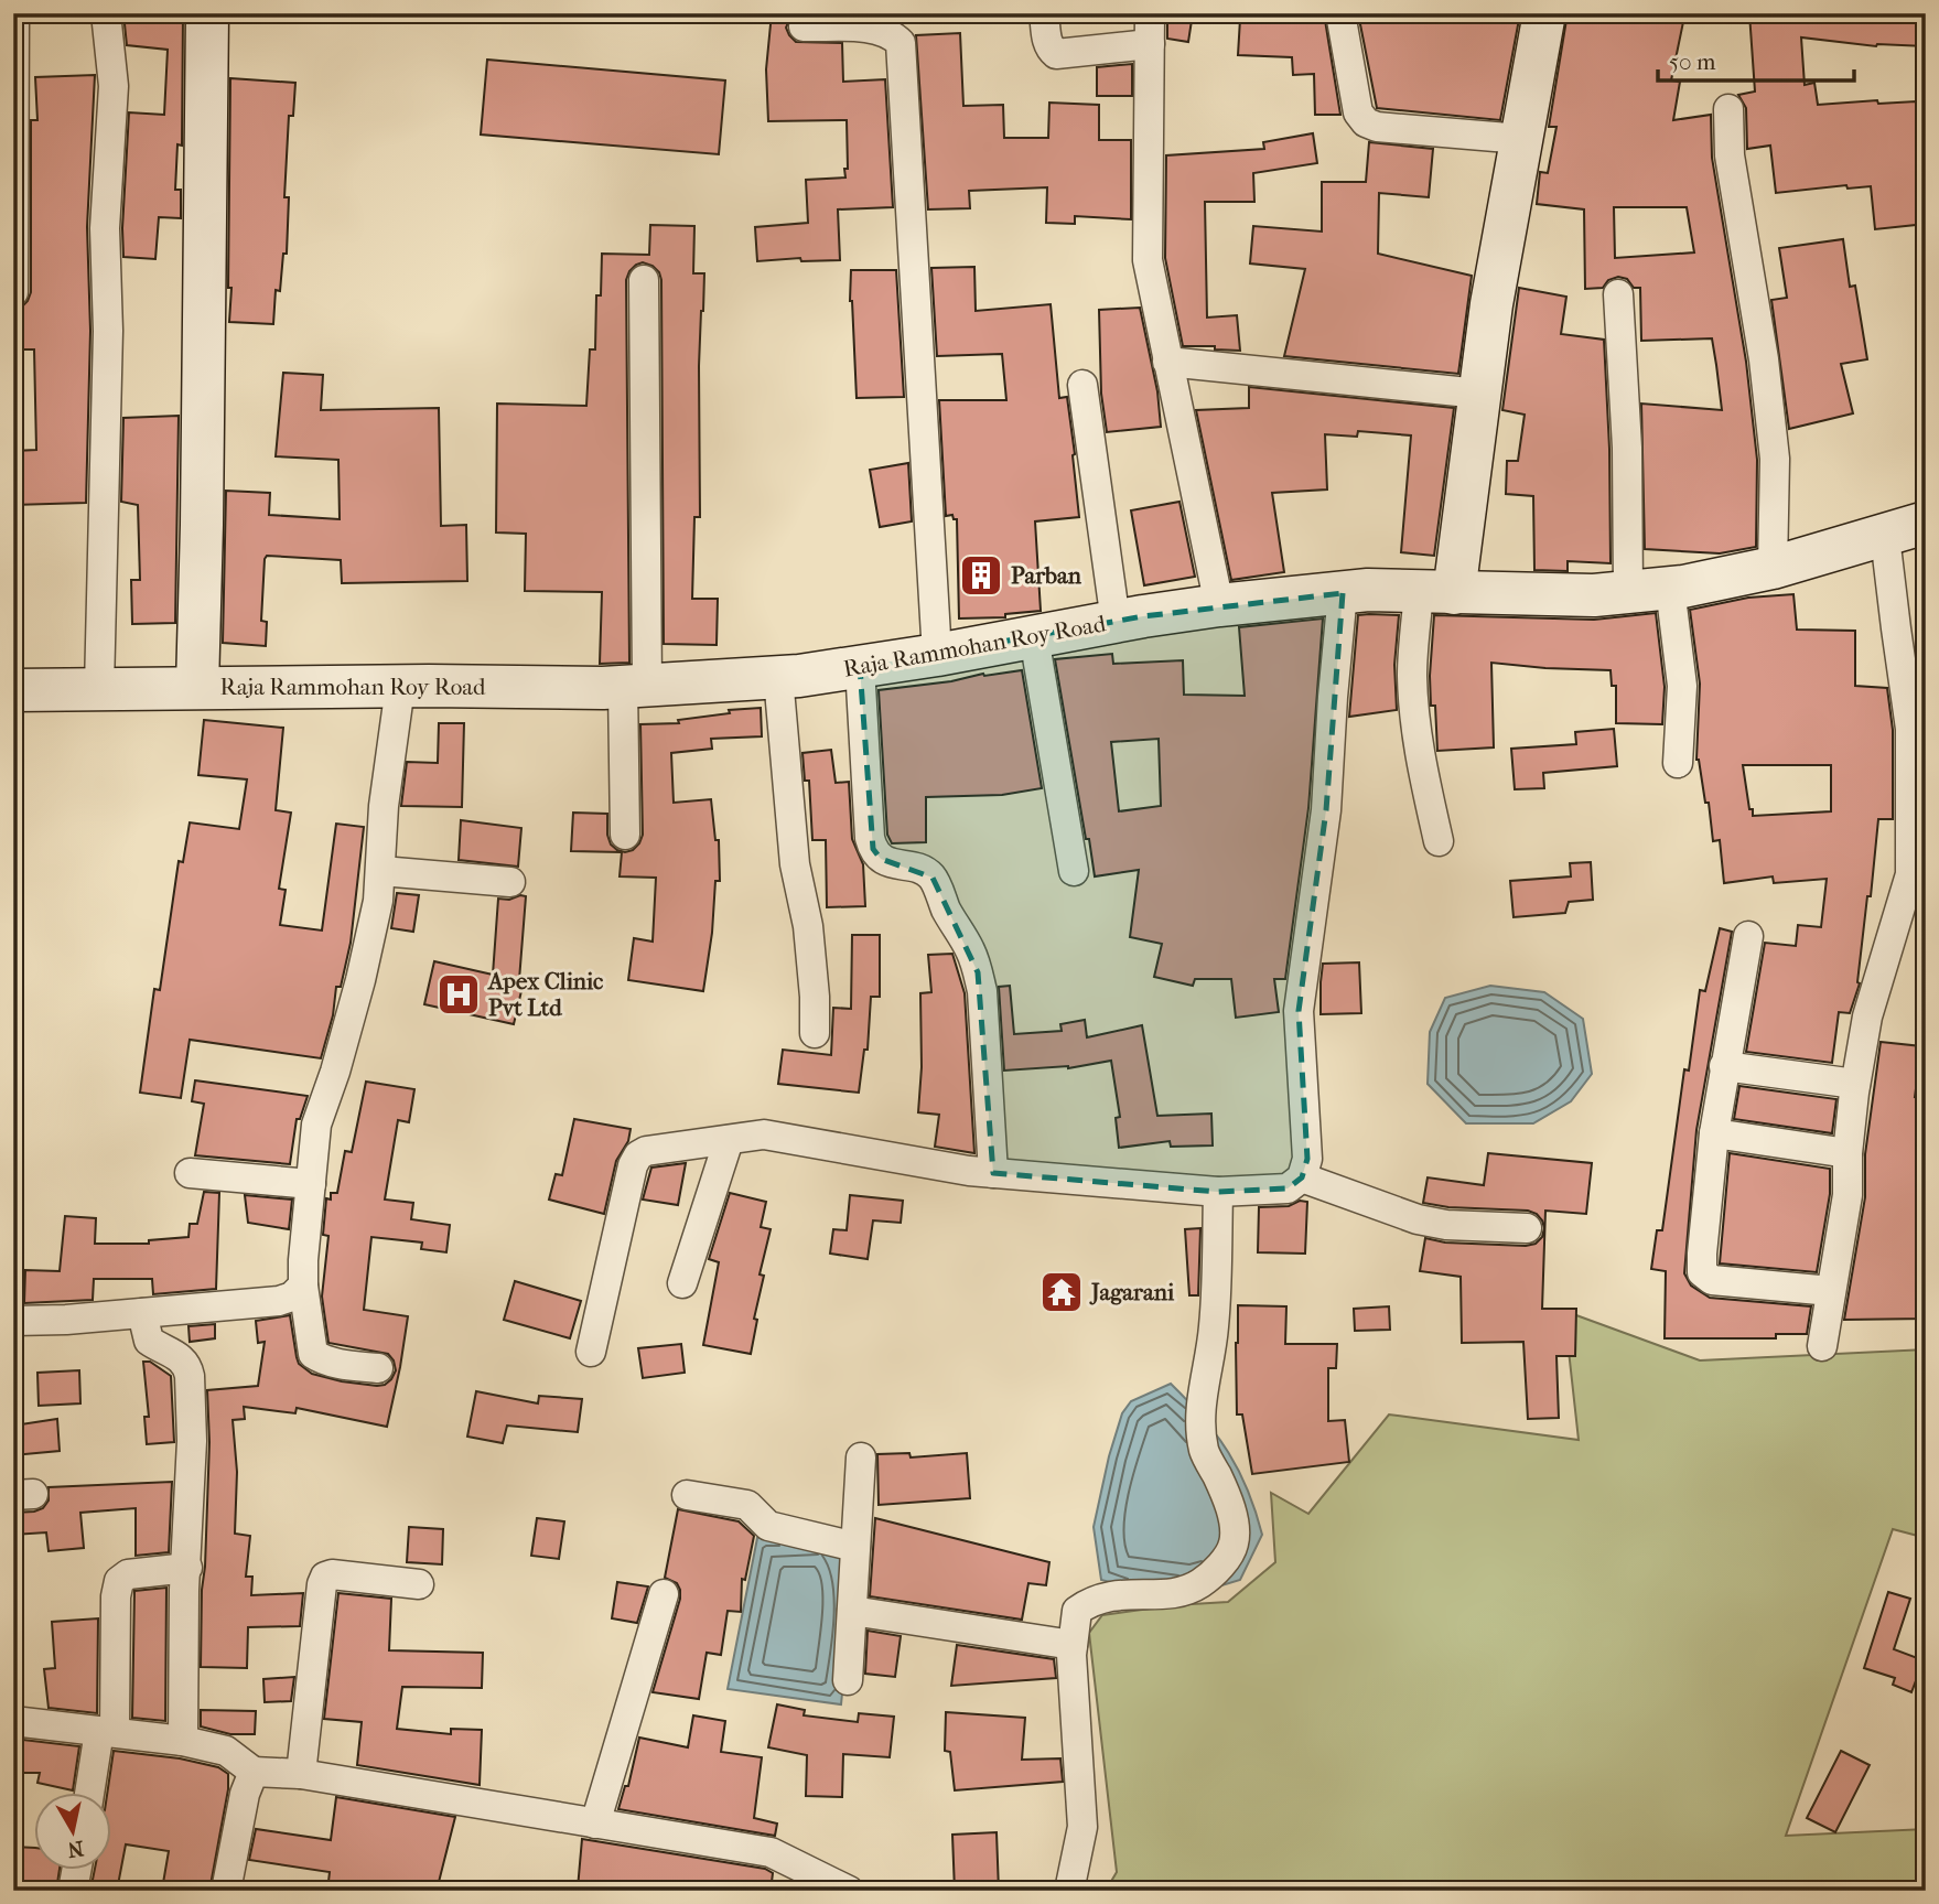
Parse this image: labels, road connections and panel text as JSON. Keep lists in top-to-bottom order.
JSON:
{
  "streets": {
    "main road": ["Raja Rammohan Roy Road"]
  },
  "places": {
    "building": ["Parban"],
    "hospital": ["Apex Clinic Pvt Ltd"],
    "temple": ["Jagarani"]
  },
  "scale_bar": "50 m",
  "north": "bottom"
}
